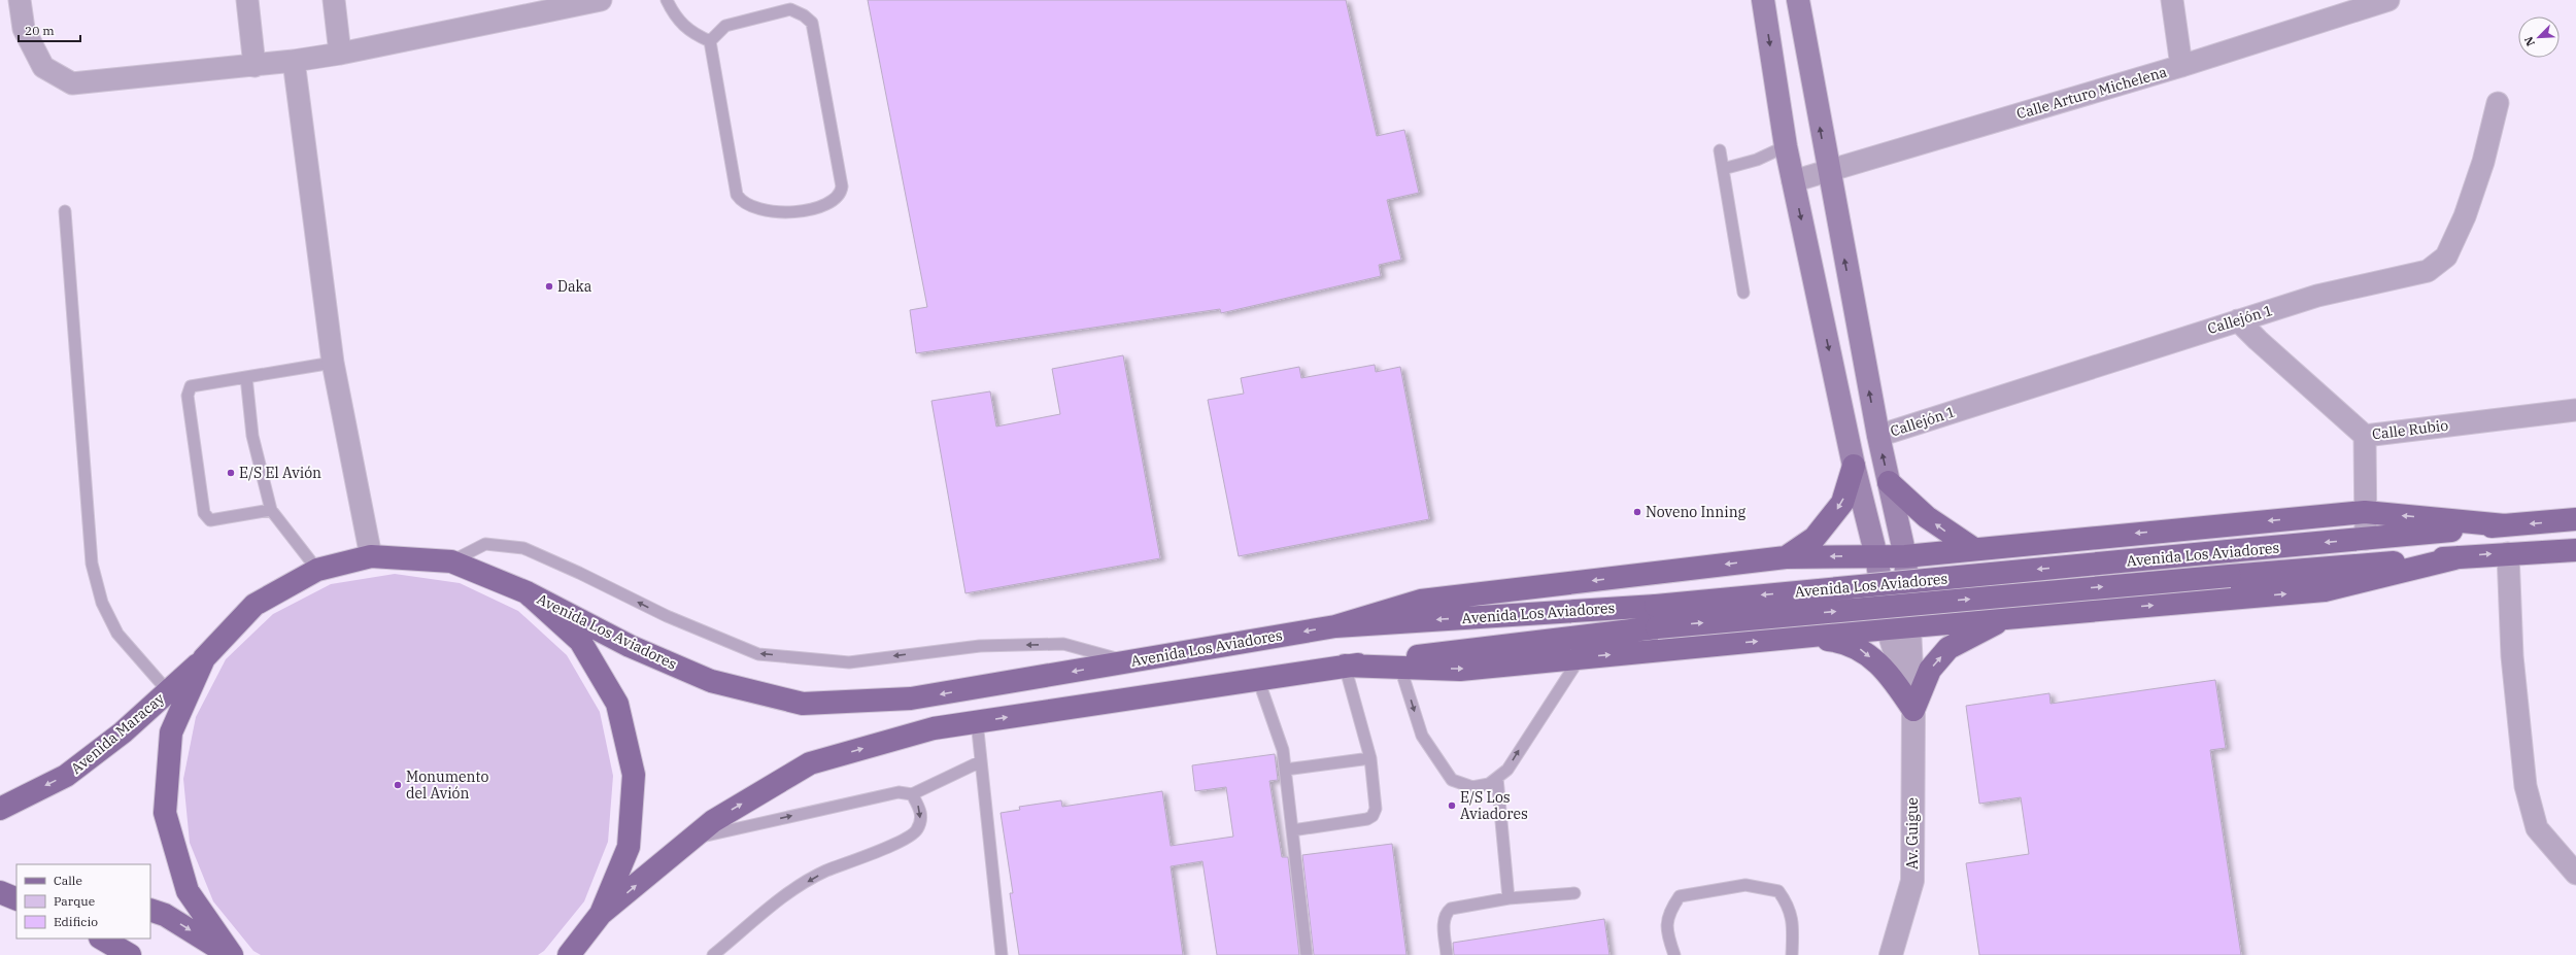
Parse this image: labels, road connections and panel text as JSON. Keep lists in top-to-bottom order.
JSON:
{
  "streets": {
    "main road": ["Avenida Los Aviadores", "Avenida Maracay"],
    "street": [
      "Calle Arturo Michelena",
      "Callejón 1",
      "Calle Rubio",
      "Av. Guigue"
    ]
  },
  "crossings": [
    ["Callejón 1", "Calle Rubio"],
    ["Avenida Los Aviadores", "Avenida Maracay"]
  ],
  "places": [
    "Daka",
    "E/S El Avión",
    "Noveno Inning",
    "Monumento del Avión",
    "E/S Los Aviadores"
  ],
  "legend": ["Calle", "Parque", "Edificio"],
  "scale_bar": "20 m",
  "north": "bottom left"
}
